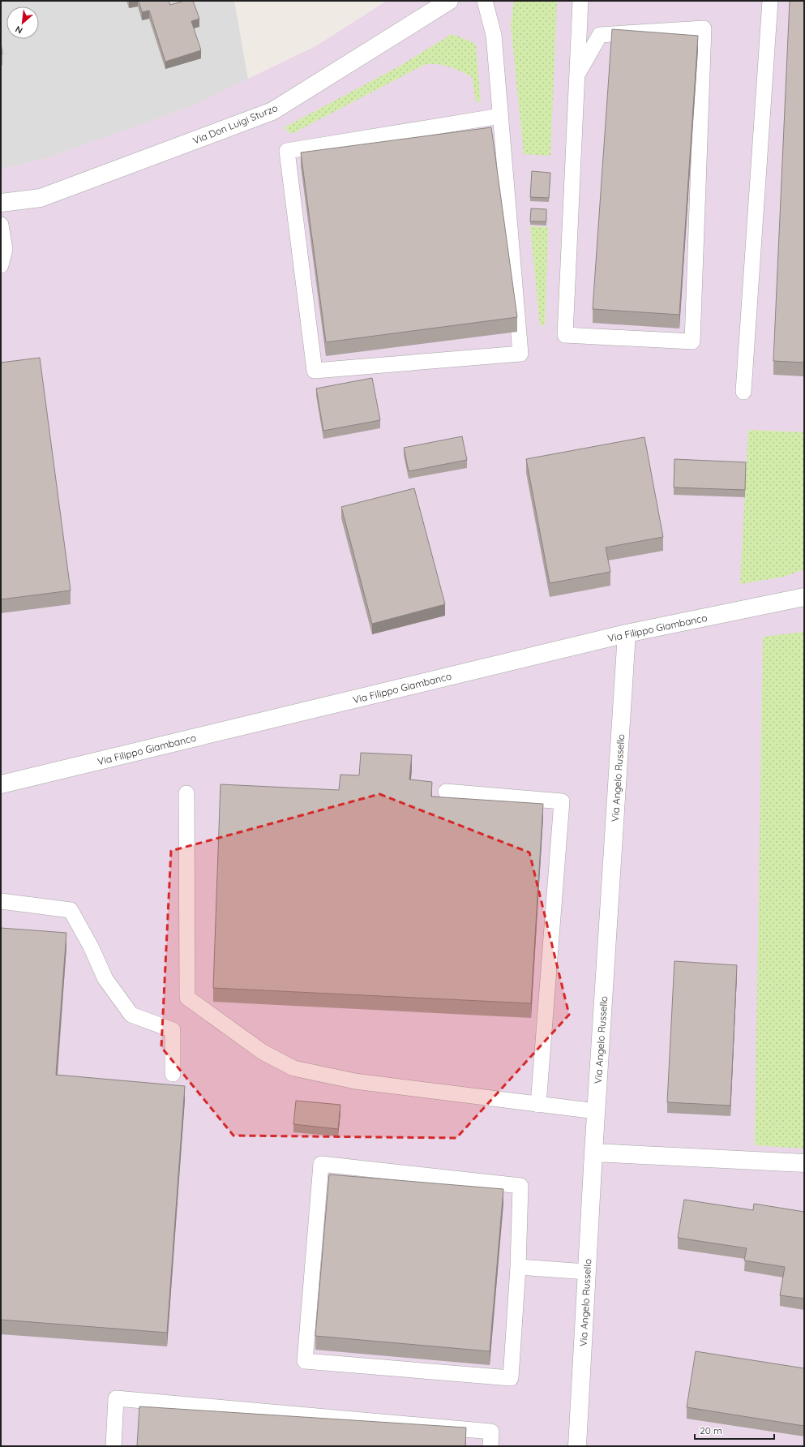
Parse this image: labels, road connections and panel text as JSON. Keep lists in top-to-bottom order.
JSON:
{
  "streets": {
    "street": ["Via Don Luigi Sturzo", "Via Filippo Giambanco", "Via Angelo Russello"]
  },
  "crossings": [
    ["Via Filippo Giambanco", "Via Angelo Russello"]
  ],
  "scale_bar": "20 m",
  "north": "bottom left"
}
